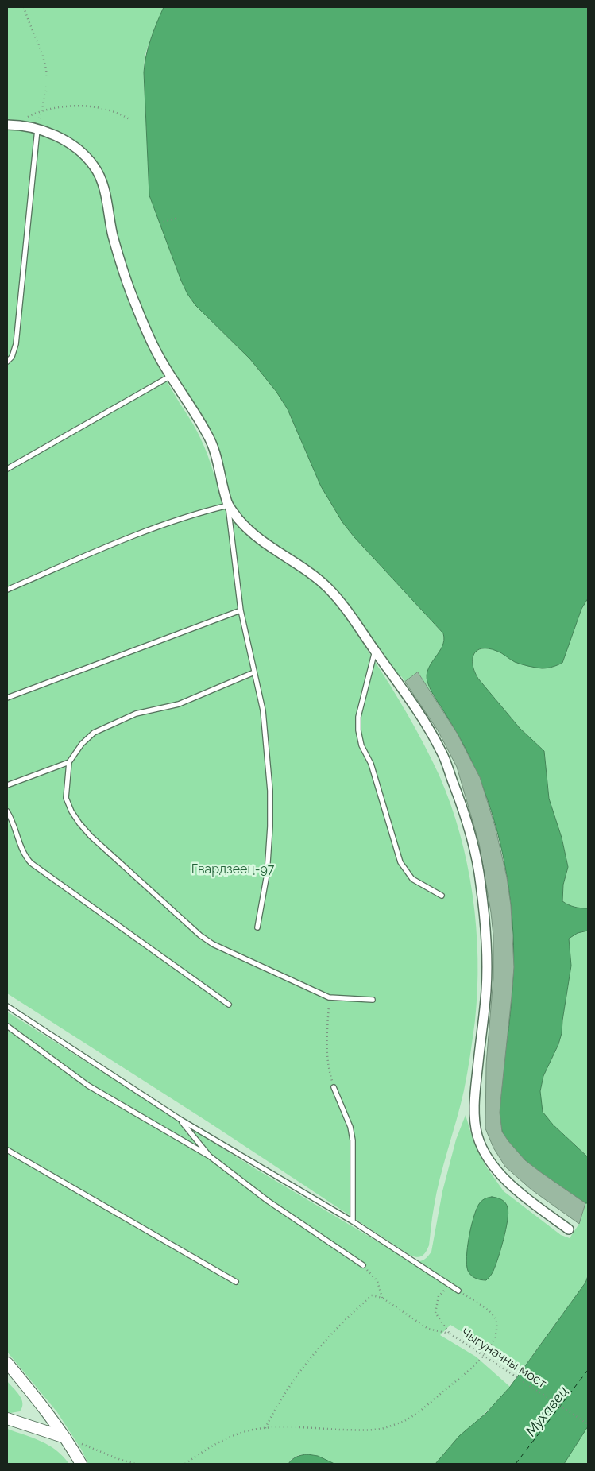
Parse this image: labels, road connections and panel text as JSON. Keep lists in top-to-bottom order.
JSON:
{
  "streets": {
    "path": ["Чыгуначны мост"]
  },
  "water": ["Мухавец"],
  "parks": ["Гвардзеец-97"]
}
